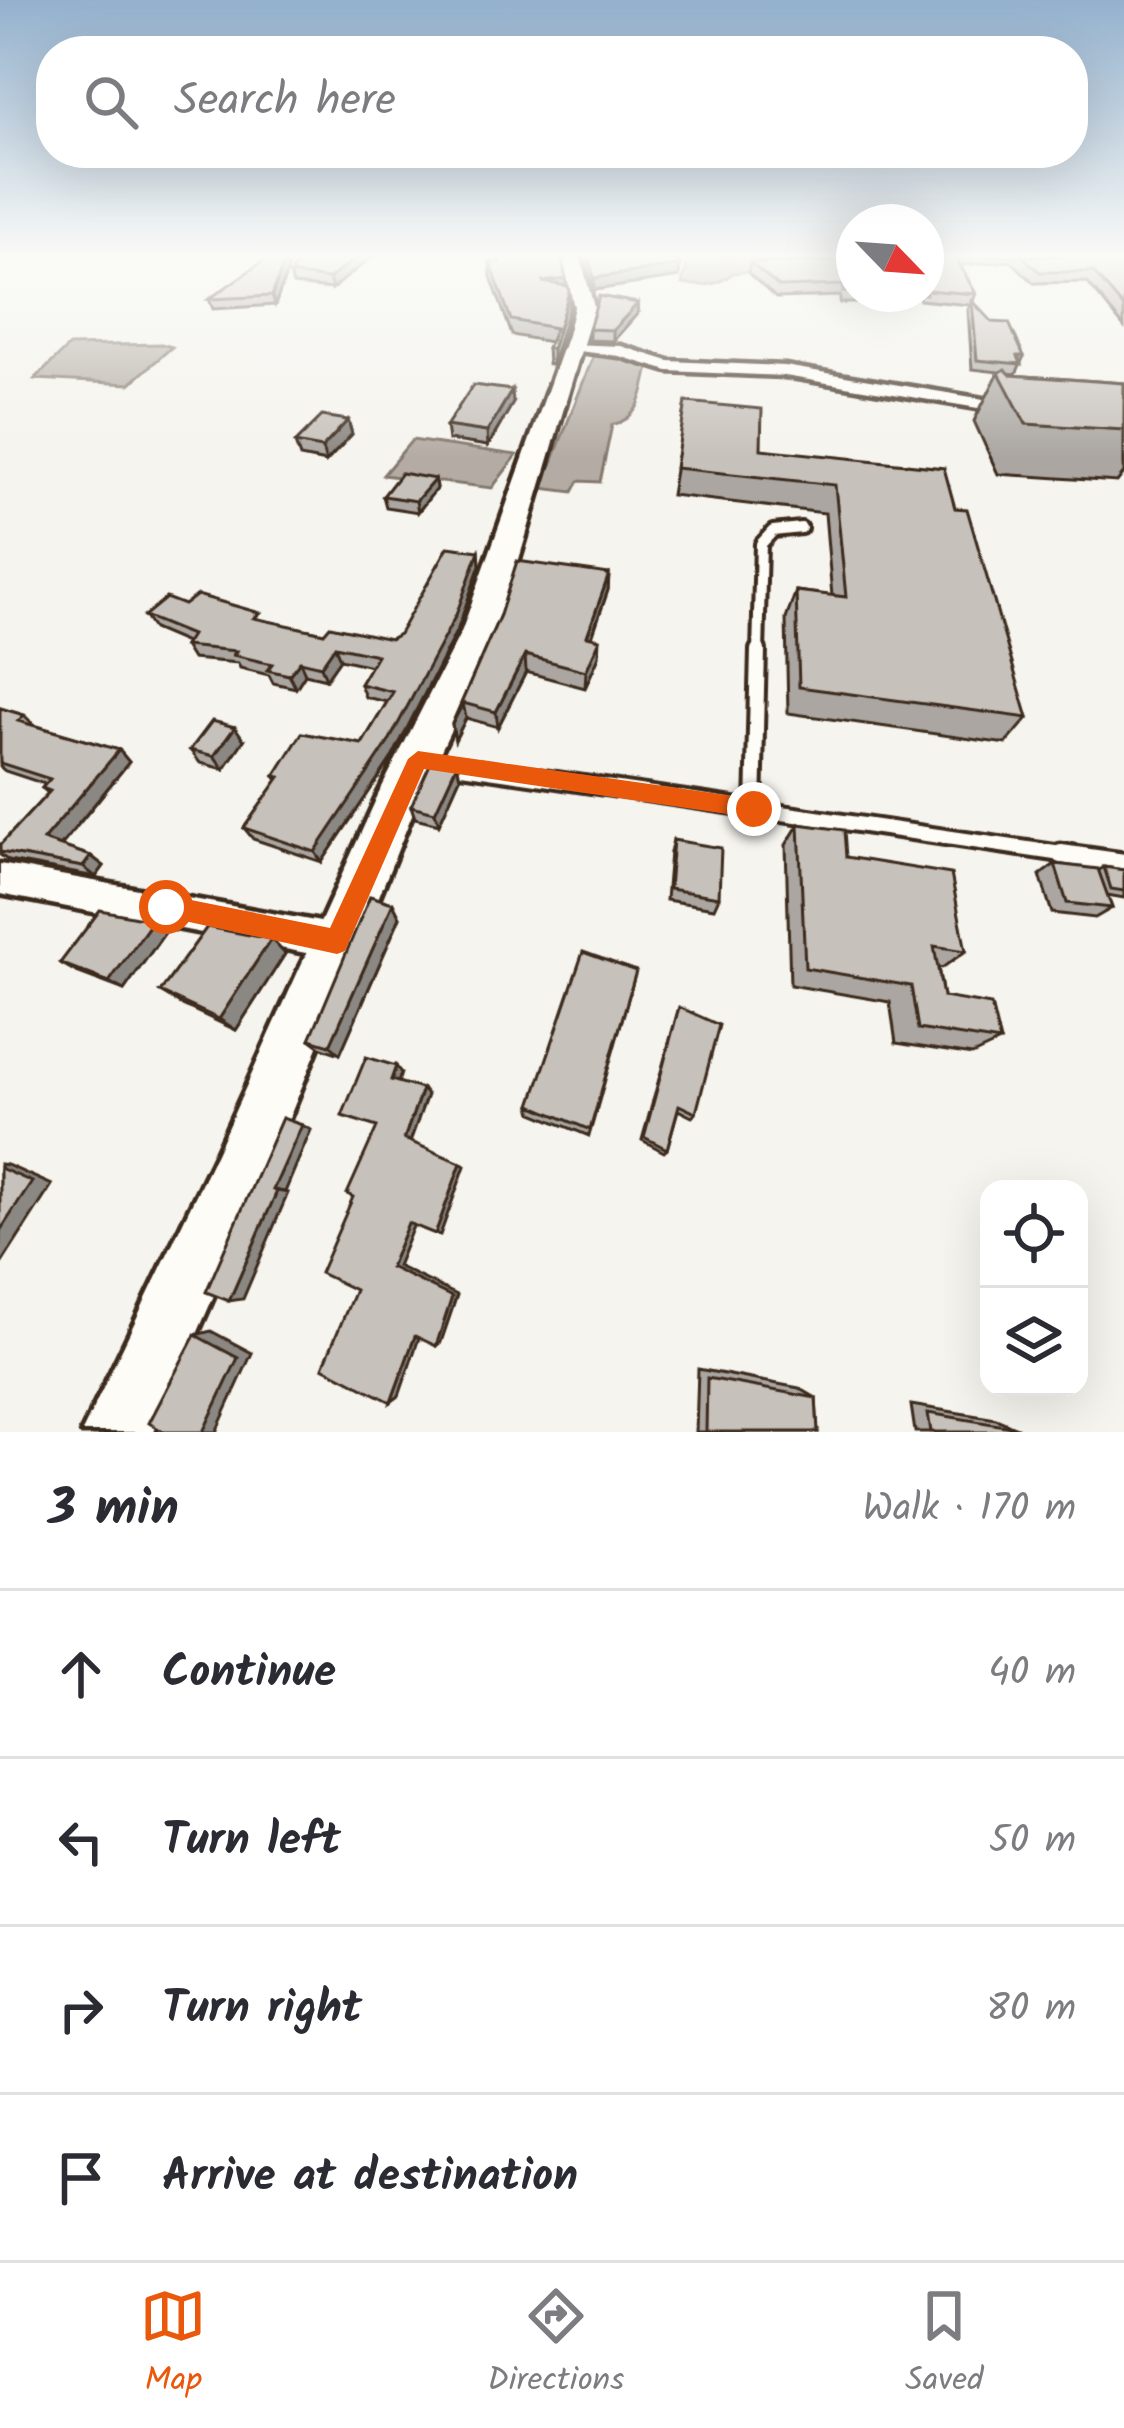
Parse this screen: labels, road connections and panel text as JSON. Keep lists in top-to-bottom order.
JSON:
{
  "north": "bottom right",
  "page": {
    "search": "Search here",
    "heading": ["3 min", "Walk · 170 m"],
    "list": [
      ["Continue", "40 m"],
      ["Turn left", "50 m"],
      ["Turn right", "80 m"],
      "Arrive at destination"
    ],
    "nav": ["Map", "Directions", "Saved"]
  }
}
